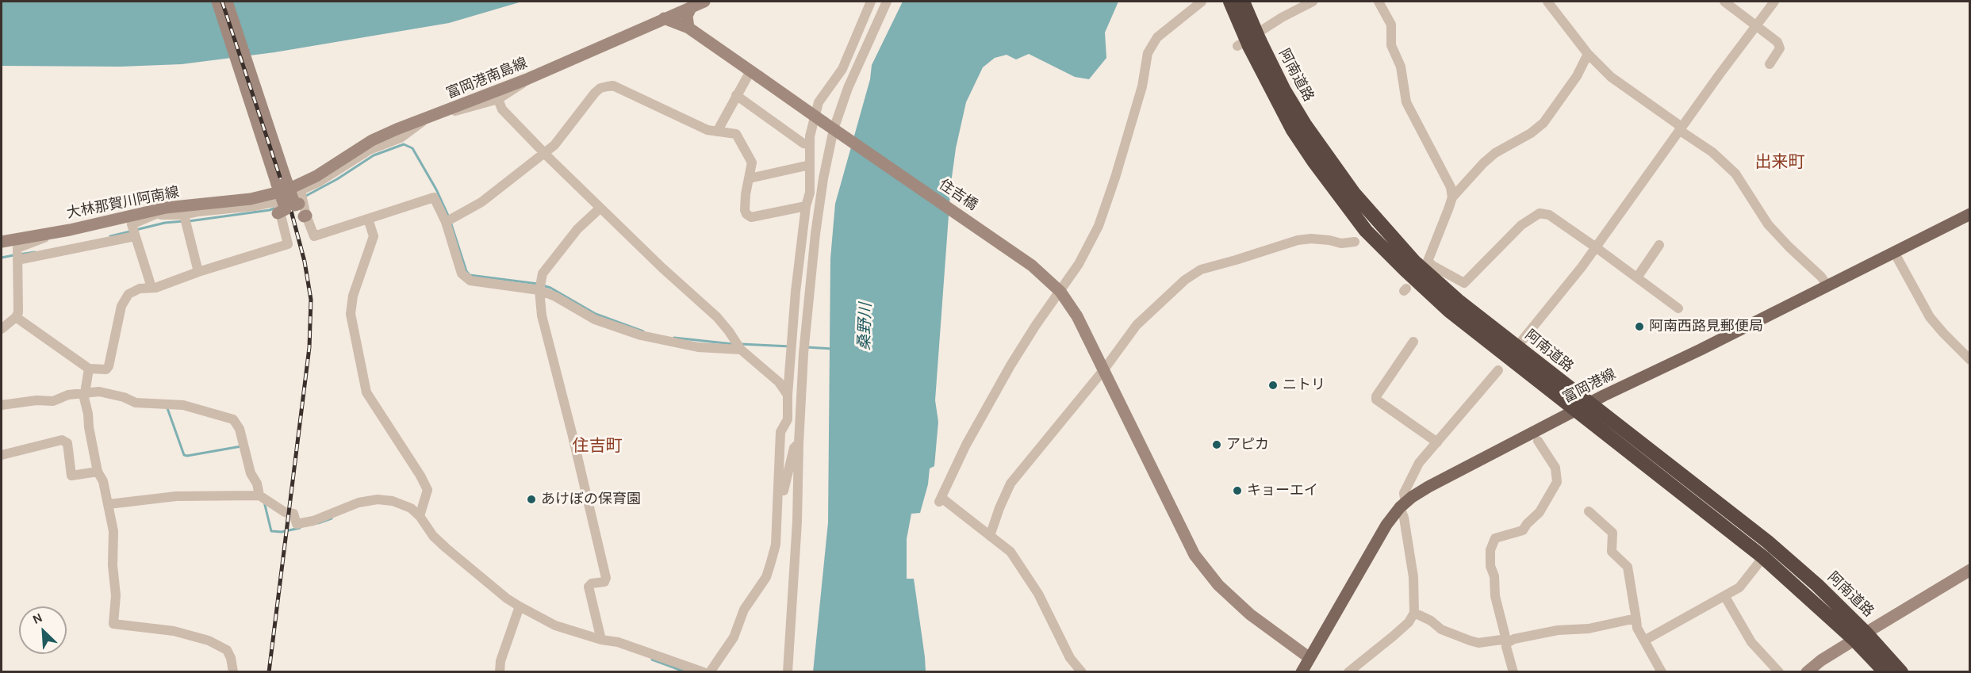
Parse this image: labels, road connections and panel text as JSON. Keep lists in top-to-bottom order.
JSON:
{
  "streets": {
    "highway": ["阿南道路"],
    "main road": [
      "富岡港南島線",
      "住吉橋",
      "大林那賀川阿南線",
      "富岡港線"
    ]
  },
  "crossings": [
    ["阿南道路", "富岡港線"],
    ["富岡港南島線", "住吉橋"],
    ["富岡港南島線", "大林那賀川阿南線"],
    ["住吉橋", "富岡港線"]
  ],
  "districts": ["出来町", "住吉町"],
  "water": ["桑野川"],
  "places": [
    "阿南西路見郵便局",
    "ニトリ",
    "アピカ",
    "キョーエイ",
    "あけぼの保育園"
  ],
  "north": "top left"
}
